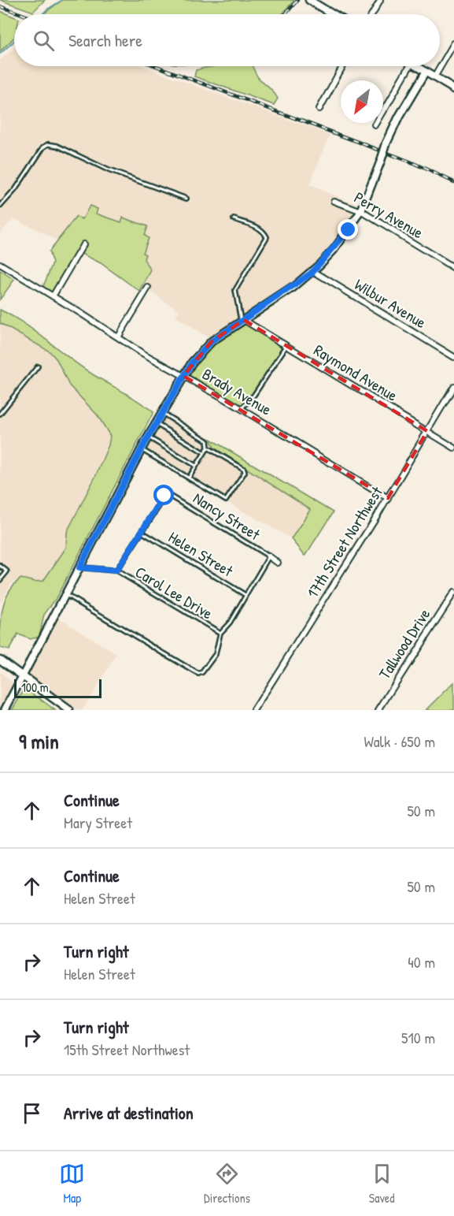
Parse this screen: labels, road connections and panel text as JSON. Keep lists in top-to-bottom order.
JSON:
{
  "streets": {
    "street": [
      "Perry Avenue",
      "Wilbur Avenue",
      "Raymond Avenue",
      "Brady Avenue",
      "17th Street Northwest",
      "Tallwood Drive"
    ],
    "lane": ["Nancy Street", "Helen Street", "Carol Lee Drive"]
  },
  "crossings": [
    ["Raymond Avenue", "17th Street Northwest"],
    ["Brady Avenue", "17th Street Northwest"],
    ["Nancy Street", "Helen Street"]
  ],
  "scale_bar": "100 m",
  "north": "bottom left",
  "page": {
    "search": "Search here",
    "scale": "100 m",
    "heading": ["9 min", "Walk · 650 m"],
    "list": [
      ["Continue", "Mary Street", "50 m"],
      ["Continue", "Helen Street", "50 m"],
      ["Turn right", "Helen Street", "40 m"],
      ["Turn right", "15th Street Northwest", "510 m"],
      "Arrive at destination"
    ],
    "nav": ["Map", "Directions", "Saved"]
  }
}
